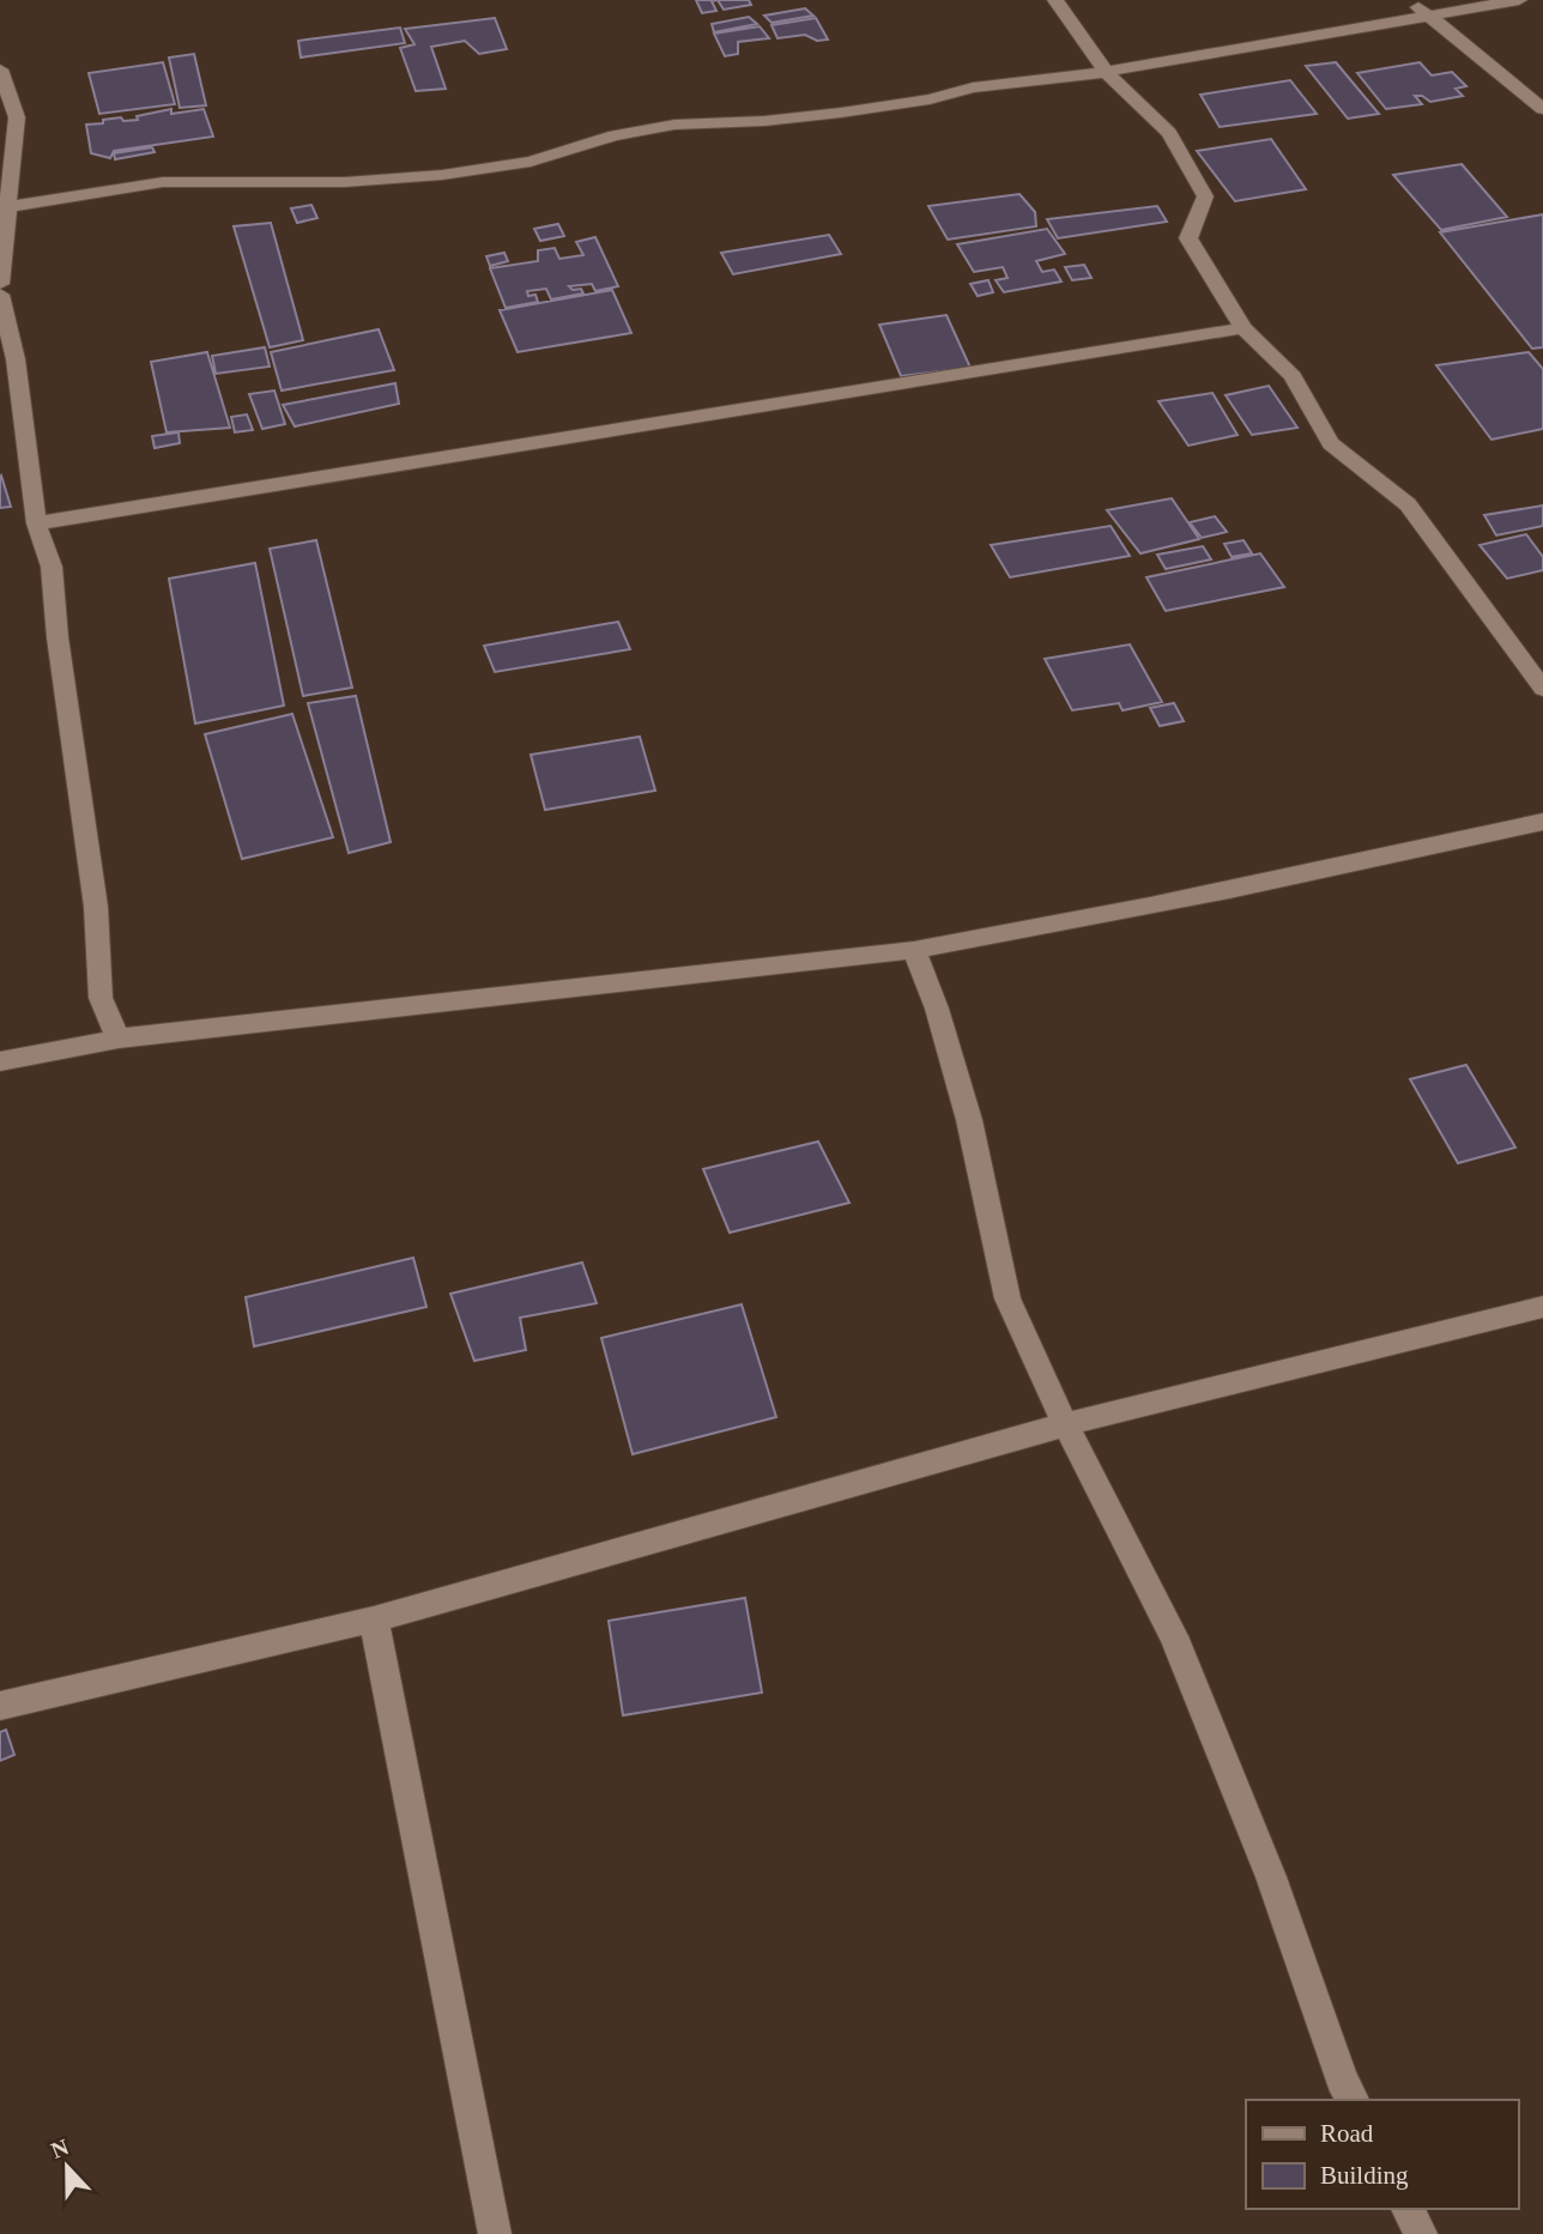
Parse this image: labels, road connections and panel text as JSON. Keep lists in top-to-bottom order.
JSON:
{
  "legend": ["Road", "Building"],
  "north": "top"
}
